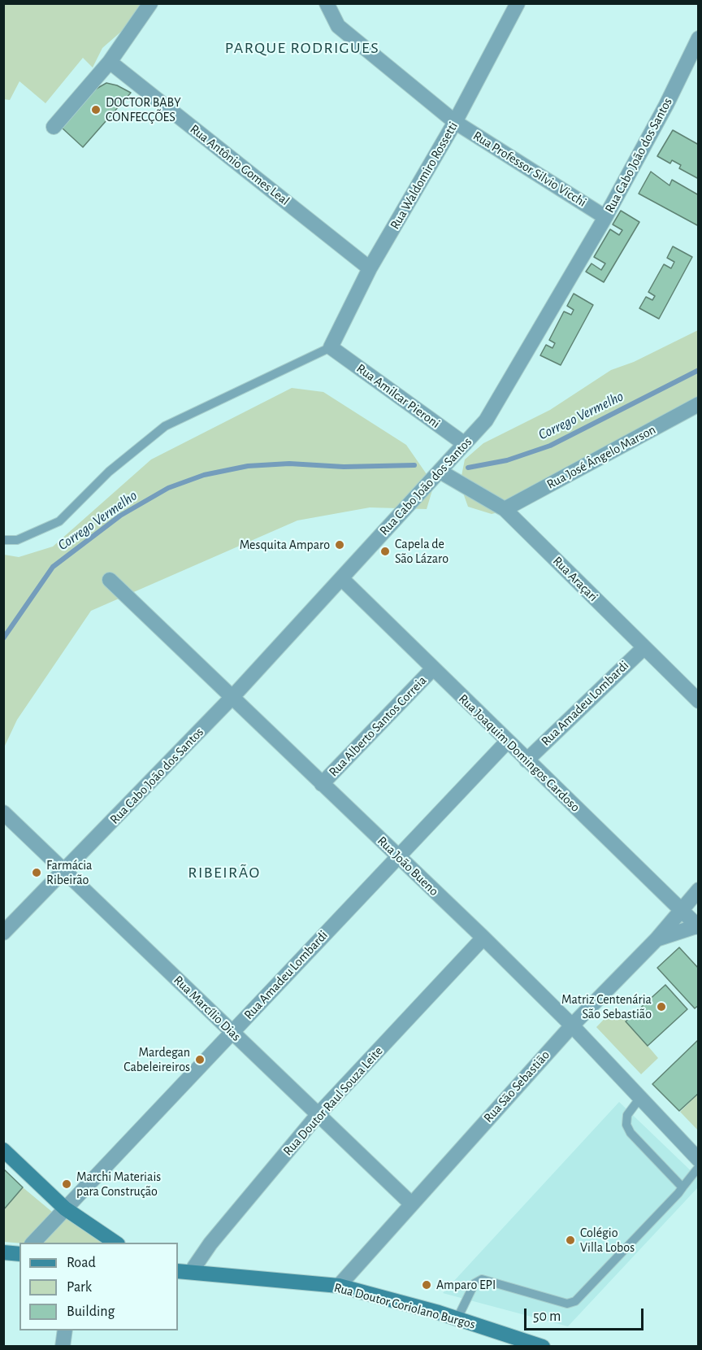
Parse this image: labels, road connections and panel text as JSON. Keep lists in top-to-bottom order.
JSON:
{
  "streets": {
    "street": [
      "Rua Cabo João dos Santos",
      "Rua Antônio Gomes Leal",
      "Rua Professor Silvio Vicchi",
      "Rua Waldomiro Rossetti",
      "Rua Amilcar Pieroni",
      "Rua José Ângelo Marson",
      "Rua Araçari",
      "Rua Amadeu Lombardi",
      "Rua Alberto Santos Correia",
      "Rua Joaquim Domingos Cardoso",
      "Rua João Bueno",
      "Rua Marcílio Dias",
      "Rua São Sebastião",
      "Rua Doutor Raul Souza Leite",
      "Rua Doutor Coriolano Burgos"
    ]
  },
  "crossings": [
    ["Rua Cabo João dos Santos", "Rua Professor Silvio Vicchi"],
    ["Rua Cabo João dos Santos", "Rua Amilcar Pieroni"],
    ["Rua Cabo João dos Santos", "Rua Araçari"],
    ["Rua Cabo João dos Santos", "Rua Joaquim Domingos Cardoso"],
    ["Rua Cabo João dos Santos", "Rua João Bueno"],
    ["Rua Cabo João dos Santos", "Rua Marcílio Dias"],
    ["Rua Antônio Gomes Leal", "Rua Waldomiro Rossetti"],
    ["Rua Professor Silvio Vicchi", "Rua Waldomiro Rossetti"],
    ["Rua Waldomiro Rossetti", "Rua Amilcar Pieroni"],
    ["Rua José Ângelo Marson", "Rua Araçari"],
    ["Rua Araçari", "Rua Amadeu Lombardi"],
    ["Rua Amadeu Lombardi", "Rua Joaquim Domingos Cardoso"],
    ["Rua Amadeu Lombardi", "Rua João Bueno"],
    ["Rua Amadeu Lombardi", "Rua Marcílio Dias"],
    ["Rua Alberto Santos Correia", "Rua Joaquim Domingos Cardoso"],
    ["Rua Alberto Santos Correia", "Rua João Bueno"],
    ["Rua Joaquim Domingos Cardoso", "Rua São Sebastião"],
    ["Rua João Bueno", "Rua São Sebastião"],
    ["Rua João Bueno", "Rua Doutor Raul Souza Leite"],
    ["Rua Marcílio Dias", "Rua São Sebastião"],
    ["Rua Marcílio Dias", "Rua Doutor Raul Souza Leite"],
    ["Rua São Sebastião", "Rua Doutor Coriolano Burgos"],
    ["Rua Doutor Raul Souza Leite", "Rua Doutor Coriolano Burgos"]
  ],
  "districts": ["PARQUE RODRIGUES", "RIBEIRÃO"],
  "water": ["Corrego Vermelho"],
  "places": [
    "DOCTOR BABY CONFECÇÕES",
    "Mesquita Amparo",
    "Capela de São Lázaro",
    "Farmácia Ribeirão",
    "Matriz Centenária São Sebastião",
    "Mardegan Cabeleireiros",
    "Marchi Materiais para Construção",
    "Colégio Villa Lobos",
    "Amparo EPI"
  ],
  "legend": ["Road", "Park", "Building"],
  "scale_bar": "50 m"
}
